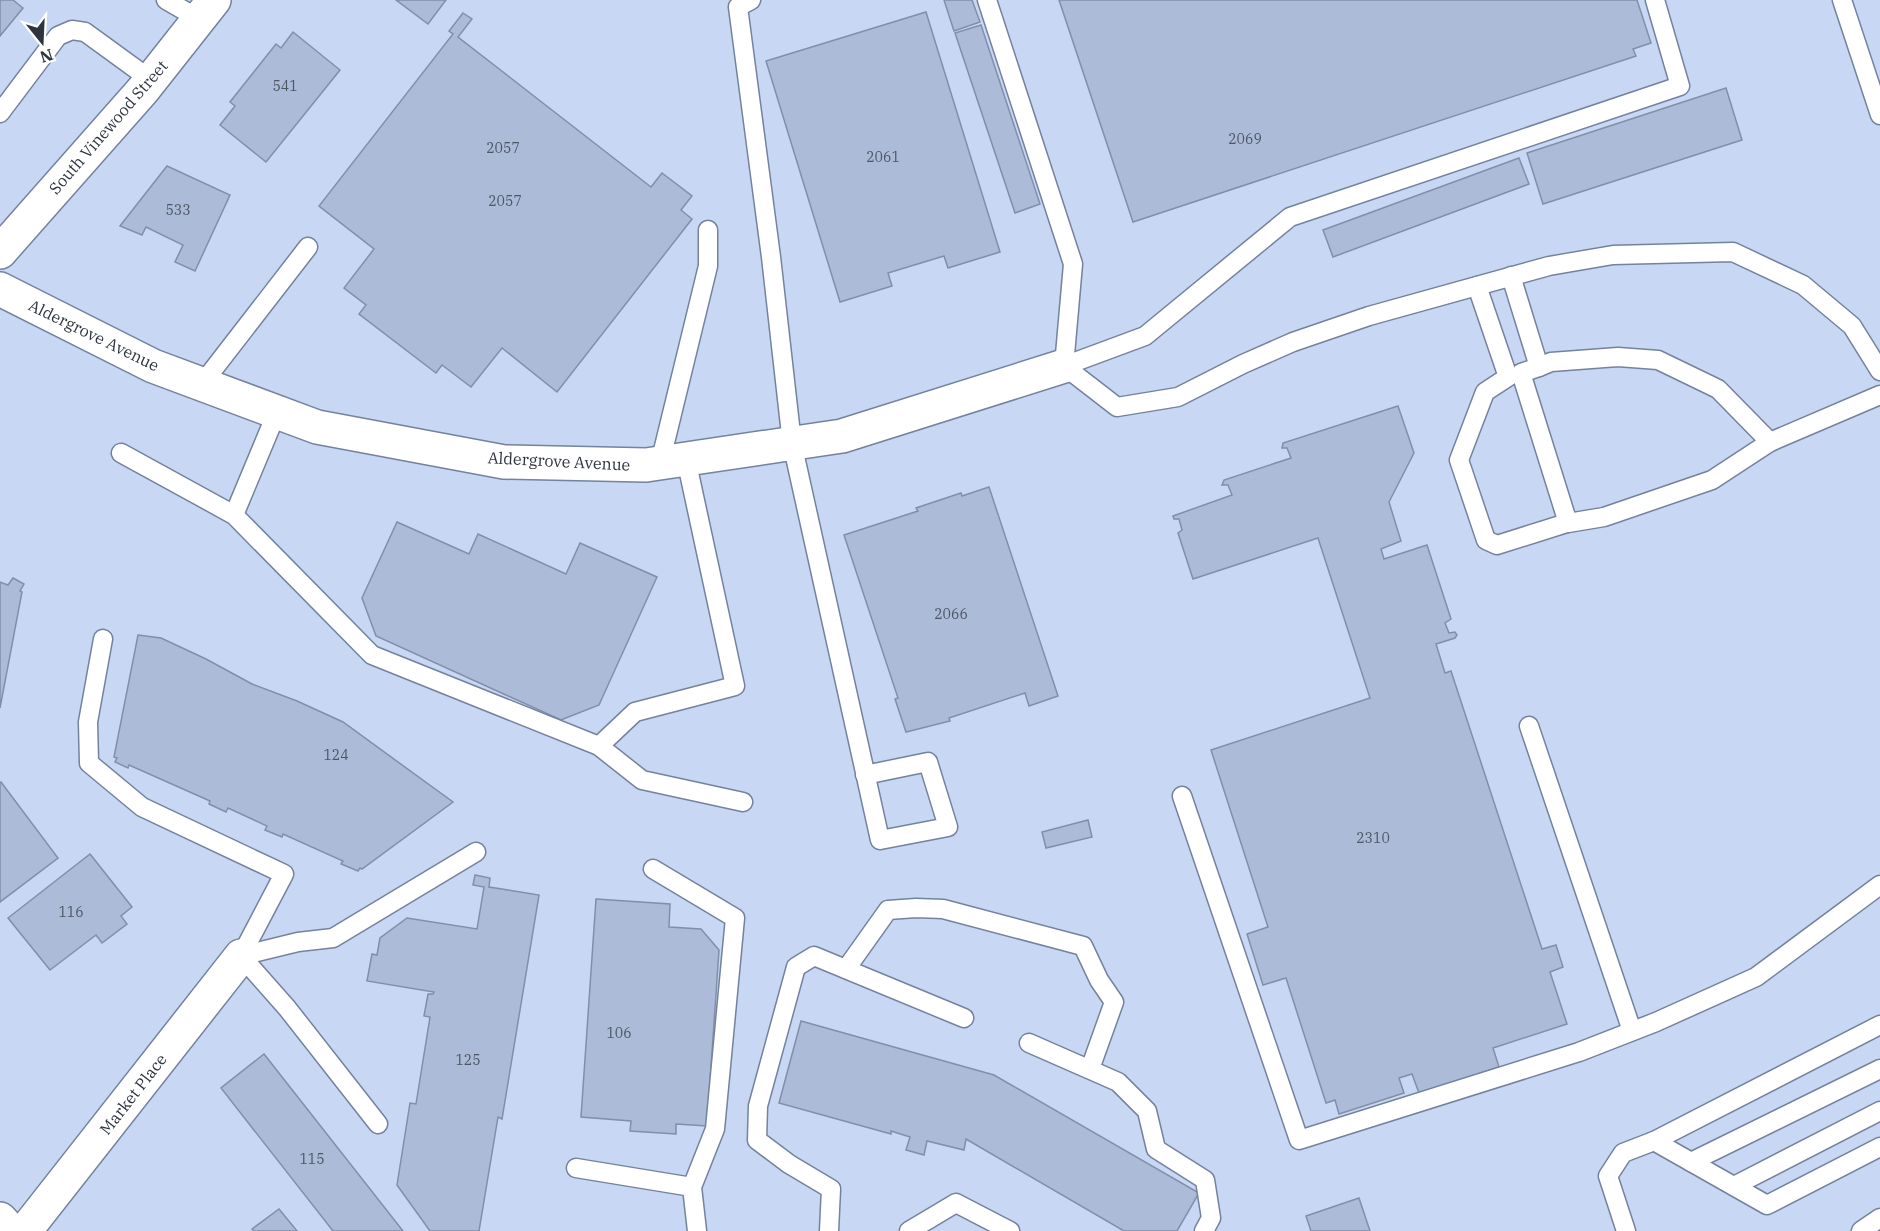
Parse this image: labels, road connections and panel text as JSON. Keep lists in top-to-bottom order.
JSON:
{
  "streets": {
    "street": ["South Vinewood Street", "Aldergrove Avenue", "Market Place"]
  },
  "house_numbers": [
    "541",
    "2069",
    "2057",
    "2061",
    "2057",
    "533",
    "2066",
    "124",
    "2310",
    "116",
    "106",
    "125",
    "115"
  ],
  "north": "bottom"
}
